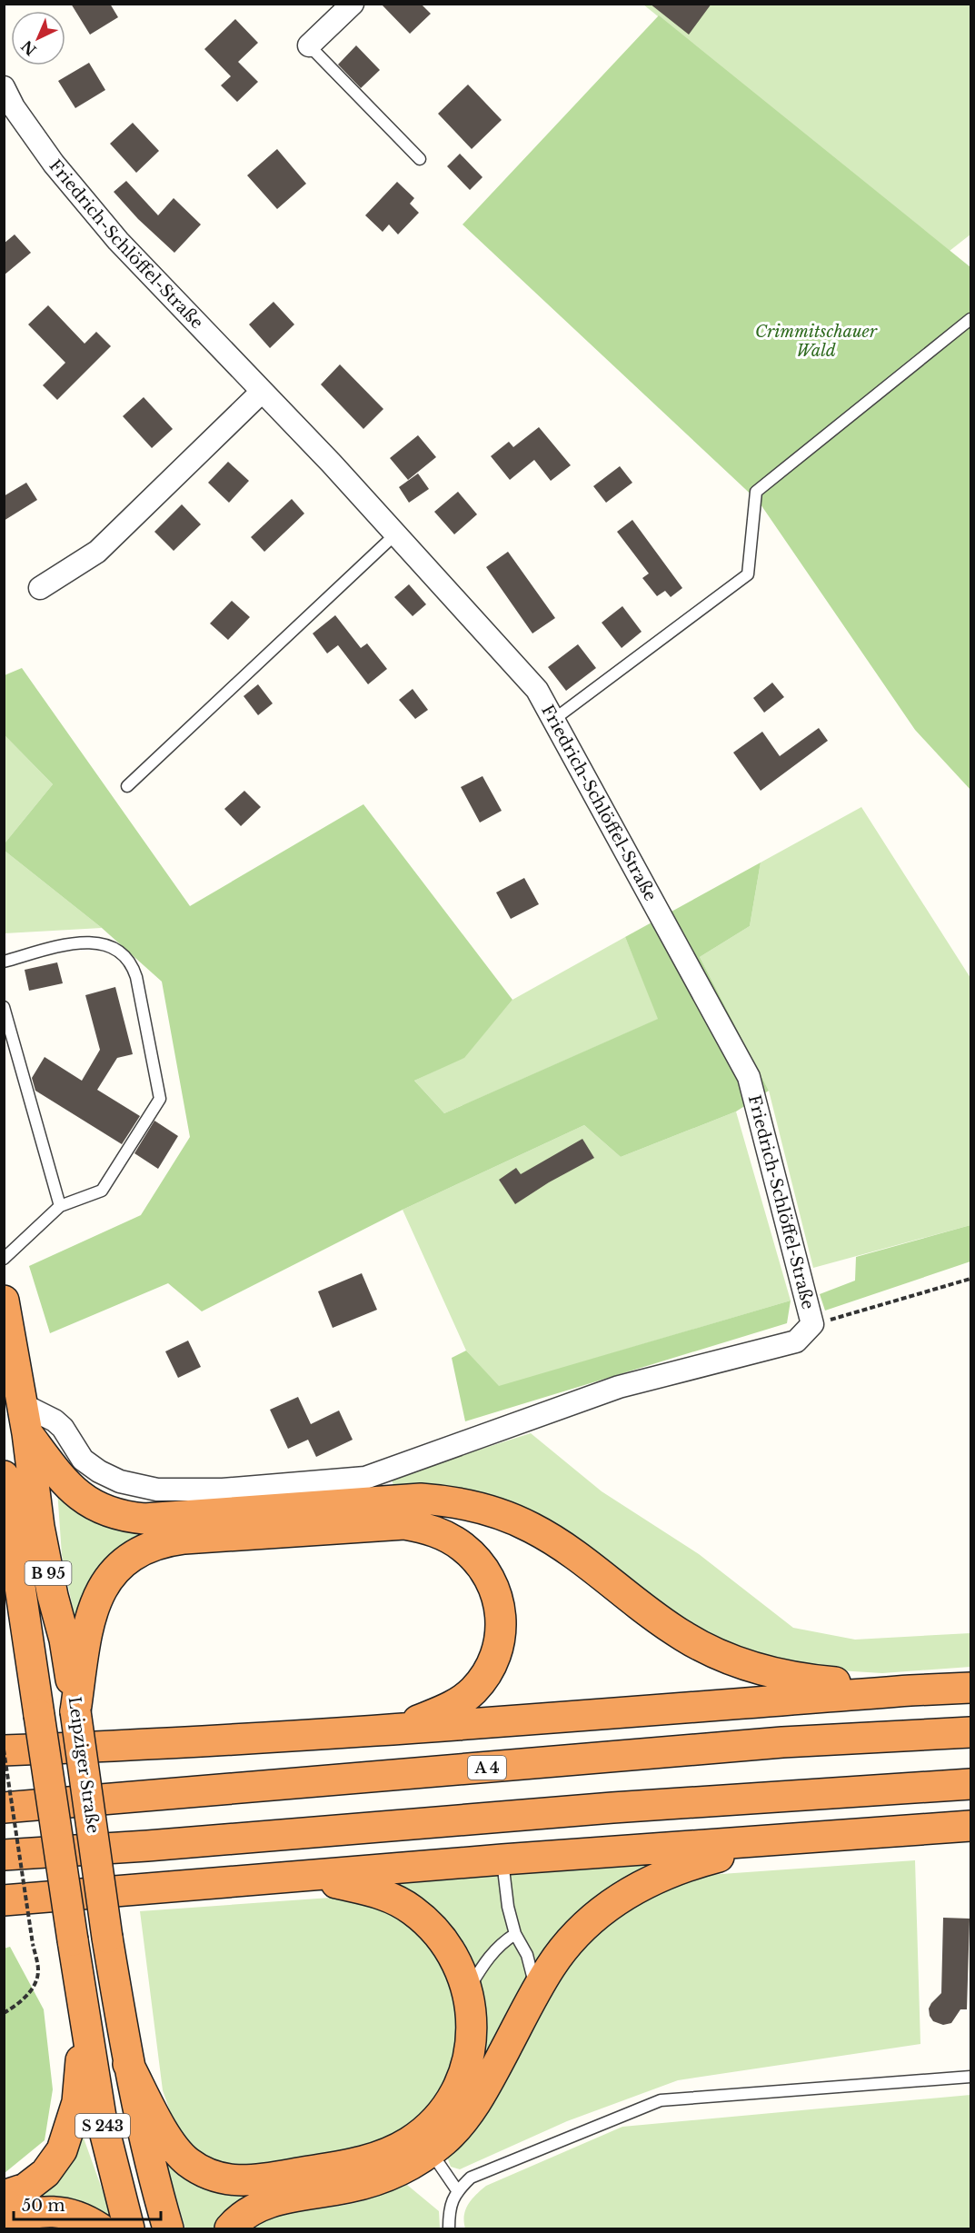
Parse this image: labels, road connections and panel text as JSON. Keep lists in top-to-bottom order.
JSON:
{
  "streets": {
    "highway": [
      "B 95",
      "Leipziger Straße",
      "A 4",
      "S 243"
    ],
    "street": ["Friedrich-Schlöffel-Straße"]
  },
  "crossings": [
    ["Friedrich-Schlöffel-Straße", "Leipziger Straße"],
    ["B 95", "S 243"]
  ],
  "parks": ["Crimmitschauer Wald"],
  "scale_bar": "50 m",
  "north": "bottom left"
}
